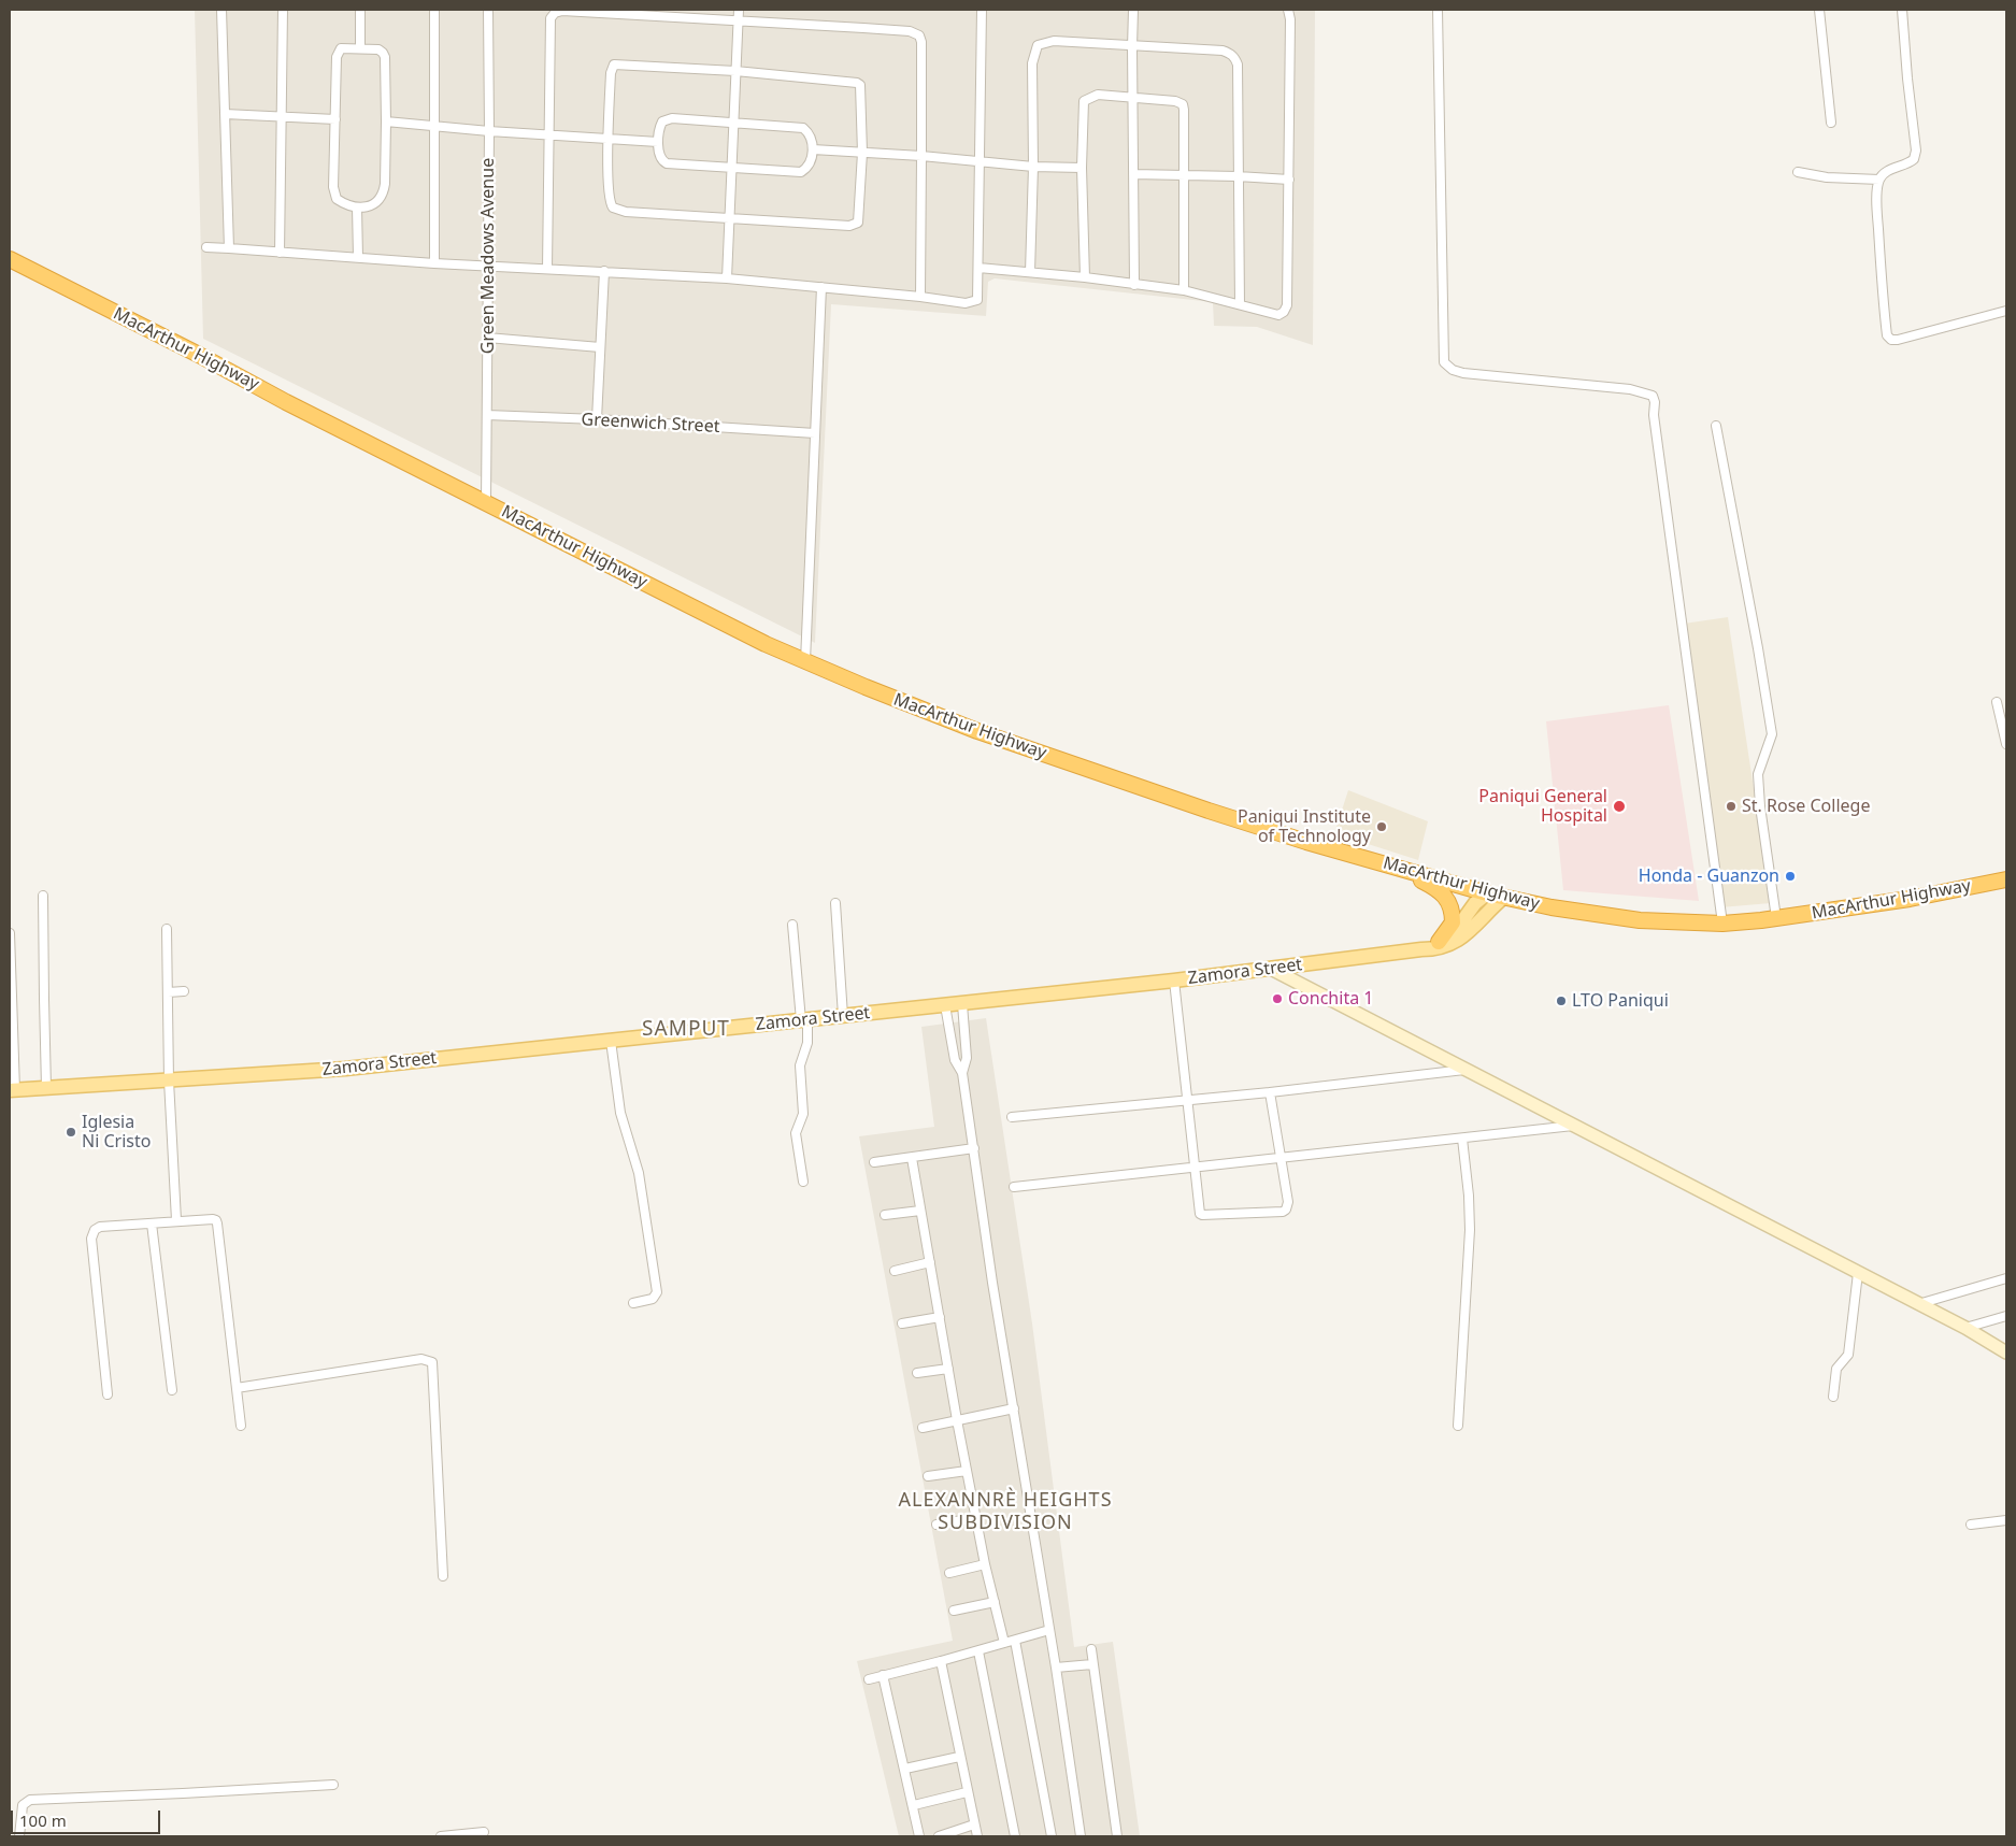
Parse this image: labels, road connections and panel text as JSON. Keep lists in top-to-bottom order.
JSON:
{
  "streets": {
    "highway": ["MacArthur Highway"],
    "main road": ["Zamora Street"],
    "street": ["Green Meadows Avenue", "Greenwich Street"]
  },
  "crossings": [
    ["Green Meadows Avenue", "MacArthur Highway"],
    ["Green Meadows Avenue", "Greenwich Street"],
    ["MacArthur Highway", "Zamora Street"]
  ],
  "districts": ["SAMPUT", "ALEXANNRÈ HEIGHTS SUBDIVISION"],
  "places": [
    "Paniqui General Hospital",
    "St. Rose College",
    "Paniqui Institute of Technology",
    "Honda - Guanzon",
    "Conchita 1",
    "LTO Paniqui",
    "Iglesia Ni Cristo"
  ],
  "scale_bar": "100 m"
}
